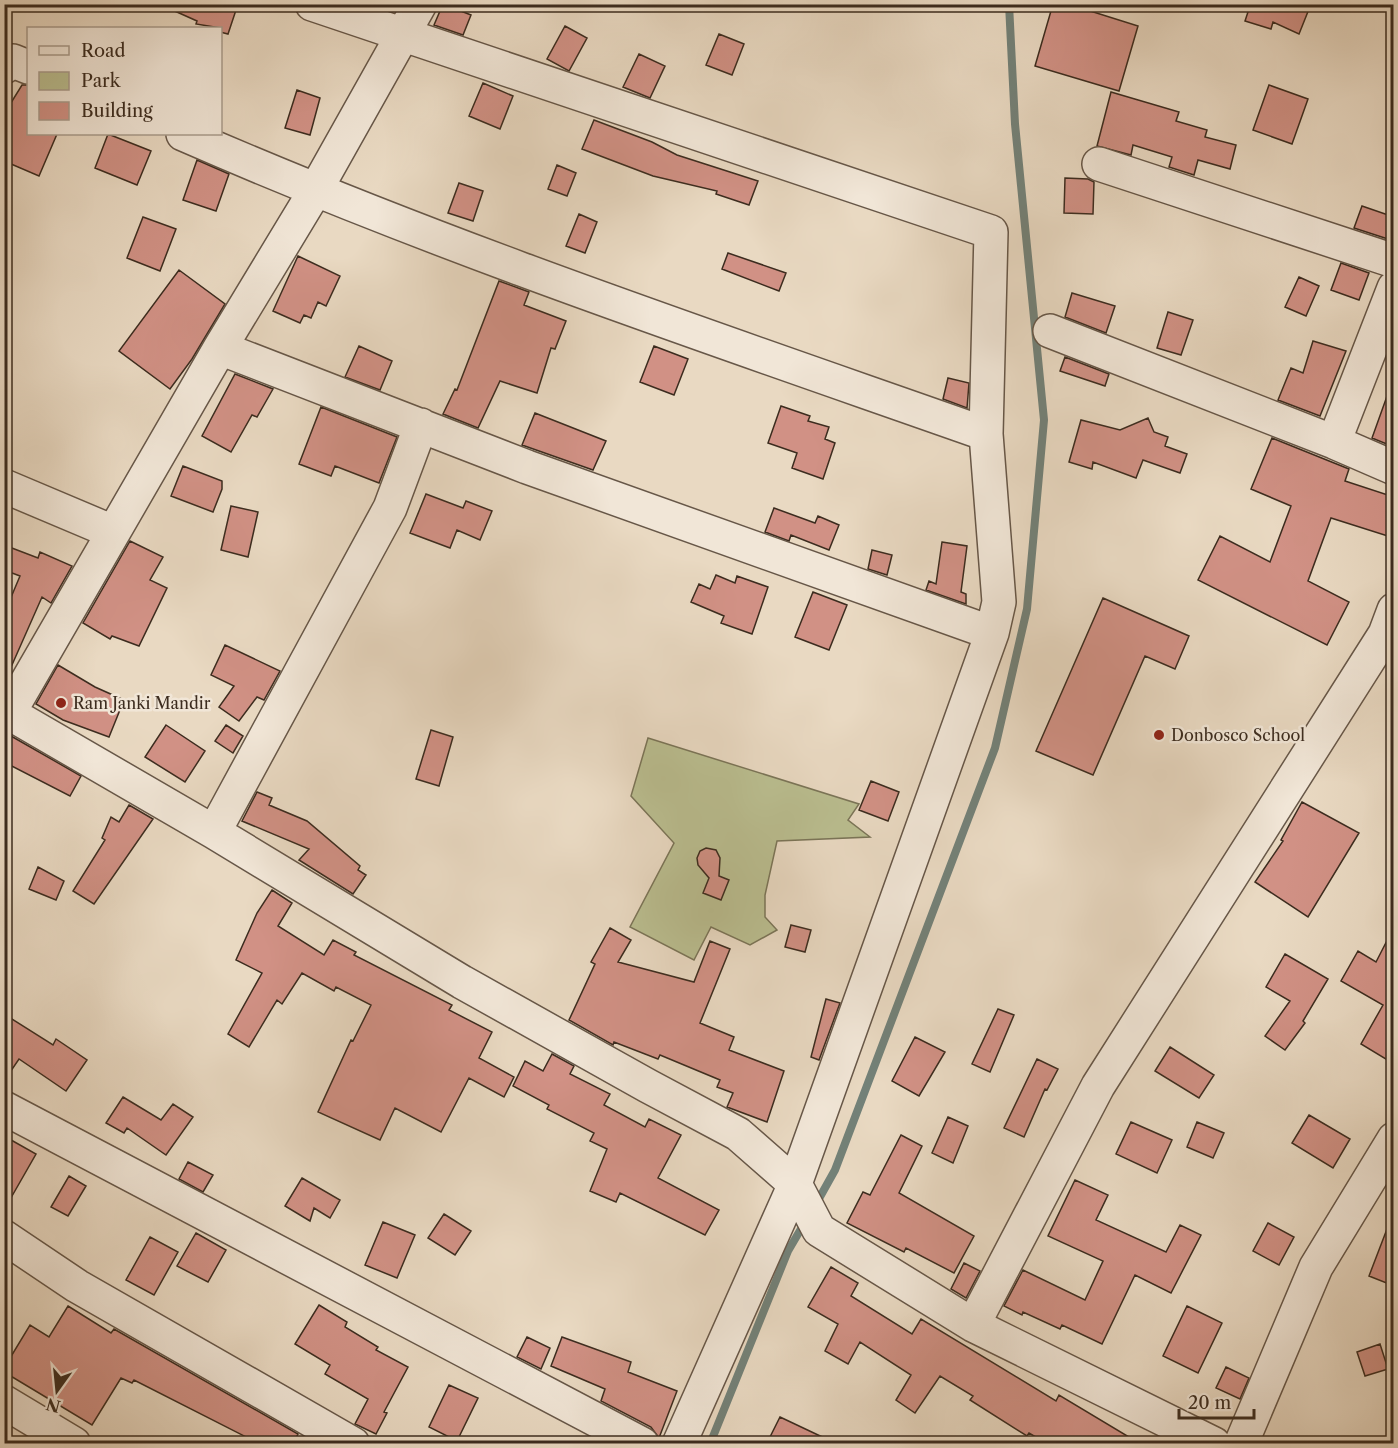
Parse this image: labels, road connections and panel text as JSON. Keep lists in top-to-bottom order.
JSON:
{
  "places": ["Ram Janki Mandir", "Donbosco School"],
  "legend": ["Road", "Park", "Building"],
  "scale_bar": "20 m",
  "north": "bottom"
}
